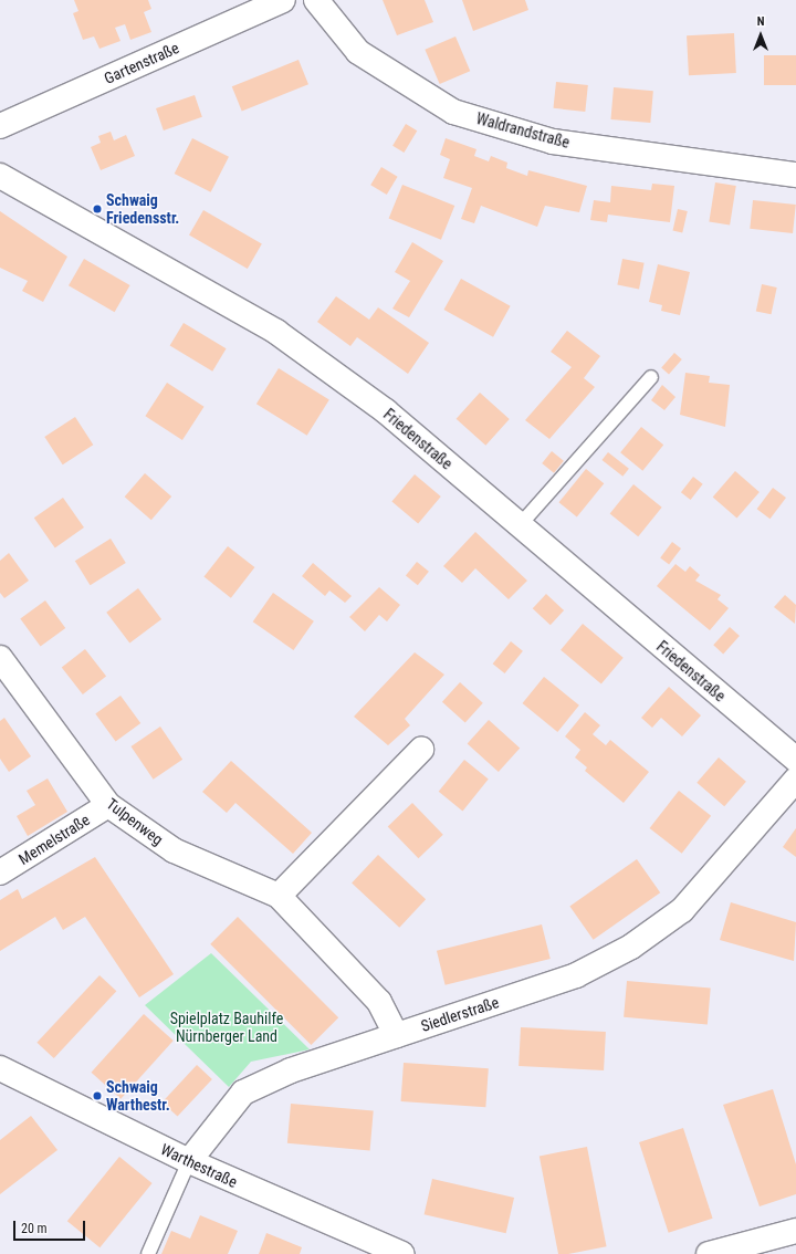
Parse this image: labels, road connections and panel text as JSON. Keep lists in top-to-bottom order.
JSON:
{
  "streets": {
    "street": [
      "Gartenstraße",
      "Waldrandstraße",
      "Friedenstraße",
      "Tulpenweg",
      "Memelstraße",
      "Siedlerstraße",
      "Warthestraße"
    ]
  },
  "crossings": [
    ["Tulpenweg", "Memelstraße"],
    ["Tulpenweg", "Siedlerstraße"],
    ["Siedlerstraße", "Warthestraße"]
  ],
  "parks": ["Spielplatz Bauhilfe Nürnberger Land"],
  "places": ["Schwaig Friedensstr.", "Schwaig Warthestr."],
  "scale_bar": "20 m",
  "north": "top"
}
